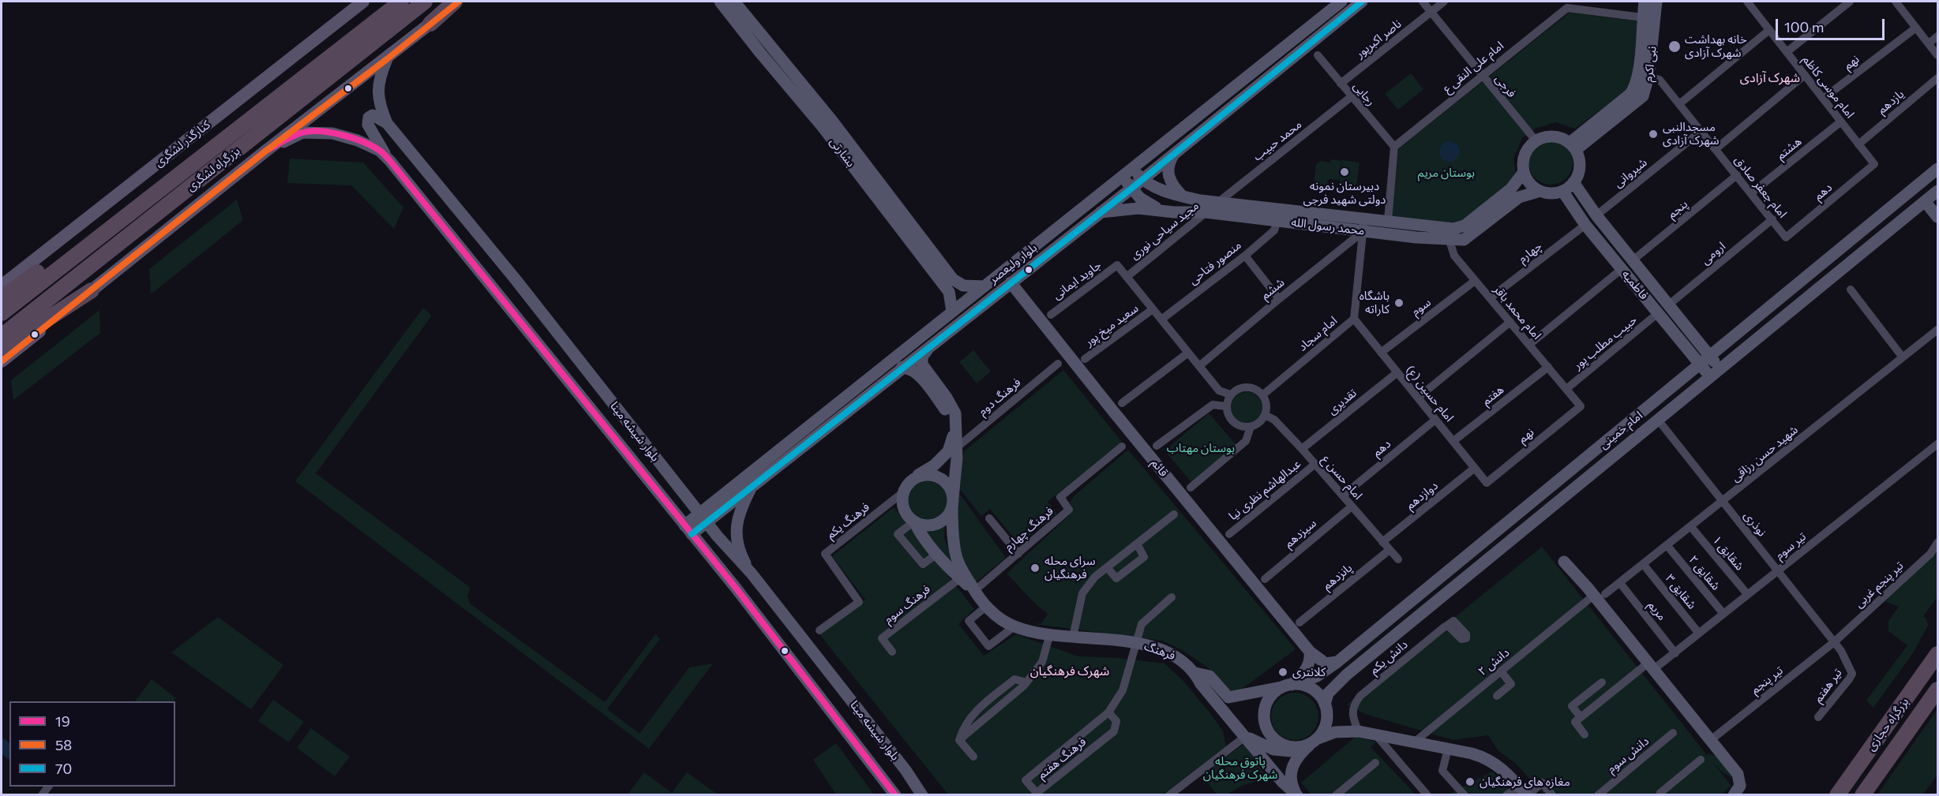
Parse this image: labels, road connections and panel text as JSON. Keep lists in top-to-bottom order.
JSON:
{
  "streets": {
    "highway": ["بزرگراه لشگری", "بزرگراه حجازی"],
    "main road": ["کنارگذر لشگری"],
    "street": [
      "ناصر اکبرپور",
      "نهم",
      "نبی اکرم",
      "امام علی النقی ع",
      "فرجی",
      "امام موسی کاظم",
      "رجایی",
      "یازدهم",
      "محمد حبیب",
      "هشتم",
      "بشارتی",
      "شیروانی",
      "امام جعفر صادق",
      "دهم",
      "پنجم",
      "محمد رسول الله",
      "مجید سیاحی نوری",
      "چهارم",
      "ارومی",
      "منصور فتاحی",
      "بلوار ولیعصر",
      "جاوید ایمانی",
      "فاطمیه",
      "ششم",
      "سوم",
      "امام محمد باقر",
      "سعید میخ پور",
      "امام سجاد",
      "حبیب مطلب پور",
      "امام حسین (ع)",
      "هفتم",
      "فرهنگ دوم",
      "تقدیری",
      "امام خمینی",
      "بلوار شیشه مینا",
      "شهید حسن رزاقی",
      "قائم",
      "امام حسن ع",
      "عبدالهاشم نظری نیا",
      "دوازدهم",
      "فرهنگ یکم",
      "نوذری",
      "فرهنگ چهارم",
      "سیزدهم",
      "تیر سوم",
      "شقایق ۱",
      "شقایق ۲",
      "پانزدهم",
      "تیر پنجم غربی",
      "شقایق ۳",
      "فرهنگ سوم",
      "مریم",
      "فرهنگ",
      "دانش یکم",
      "دانش ۲",
      "تیر پنجم",
      "تیر هفتم",
      "دانش سوم",
      "فرهنگ هفتم"
    ]
  },
  "crossings": [
    ["ناصر اکبرپور", "فرجی"],
    ["ناصر اکبرپور", "رجایی"],
    ["نهم", "امام موسی کاظم"],
    ["نهم", "امام محمد باقر"],
    ["نهم", "امام حسین (ع)"],
    ["نبی اکرم", "امام علی النقی ع"],
    ["نبی اکرم", "فرجی"],
    ["نبی اکرم", "امام جعفر صادق"],
    ["نبی اکرم", "محمد رسول الله"],
    ["نبی اکرم", "فاطمیه"],
    ["امام علی النقی ع", "فرجی"],
    ["امام علی النقی ع", "رجایی"],
    ["فرجی", "محمد رسول الله"],
    ["فرجی", "فاطمیه"],
    ["امام موسی کاظم", "یازدهم"],
    ["امام موسی کاظم", "هشتم"],
    ["امام موسی کاظم", "دهم"],
    ["رجایی", "محمد حبیب"],
    ["محمد حبیب", "محمد رسول الله"],
    ["محمد حبیب", "مجید سیاحی نوری"],
    ["هشتم", "امام جعفر صادق"],
    ["بشارتی", "بلوار ولیعصر"],
    ["شیروانی", "امام جعفر صادق"],
    ["شیروانی", "فاطمیه"],
    ["امام جعفر صادق", "دهم"],
    ["امام جعفر صادق", "پنجم"],
    ["امام جعفر صادق", "ارومی"],
    ["دهم", "امام حسین (ع)"],
    ["دهم", "امام حسن ع"],
    ["پنجم", "فاطمیه"],
    ["محمد رسول الله", "مجید سیاحی نوری"],
    ["محمد رسول الله", "منصور فتاحی"],
    ["محمد رسول الله", "بلوار ولیعصر"],
    ["محمد رسول الله", "فاطمیه"],
    ["محمد رسول الله", "ششم"],
    ["محمد رسول الله", "امام محمد باقر"],
    ["محمد رسول الله", "امام سجاد"],
    ["مجید سیاحی نوری", "جاوید ایمانی"],
    ["چهارم", "فاطمیه"],
    ["چهارم", "امام محمد باقر"],
    ["ارومی", "فاطمیه"],
    ["بلوار ولیعصر", "بلوار شیشه مینا"],
    ["بلوار ولیعصر", "قائم"],
    ["فاطمیه", "حبیب مطلب پور"],
    ["فاطمیه", "امام خمینی"],
    ["ششم", "امام سجاد"],
    ["سوم", "امام محمد باقر"],
    ["سوم", "امام حسین (ع)"],
    ["امام محمد باقر", "حبیب مطلب پور"],
    ["امام محمد باقر", "هفتم"],
    ["امام سجاد", "امام حسین (ع)"],
    ["امام سجاد", "امام حسن ع"],
    ["امام حسین (ع)", "هفتم"],
    ["امام حسین (ع)", "تقدیری"],
    ["امام حسین (ع)", "دوازدهم"],
    ["فرهنگ دوم", "فرهنگ"],
    ["تقدیری", "امام حسن ع"],
    ["امام خمینی", "نوذری"],
    ["شهید حسن رزاقی", "نوذری"],
    ["شهید حسن رزاقی", "شقایق ۱"],
    ["شهید حسن رزاقی", "شقایق ۲"],
    ["شهید حسن رزاقی", "شقایق ۳"],
    ["شهید حسن رزاقی", "مریم"],
    ["امام حسن ع", "عبدالهاشم نظری نیا"],
    ["امام حسن ع", "دوازدهم"],
    ["امام حسن ع", "سیزدهم"],
    ["امام حسن ع", "پانزدهم"],
    ["فرهنگ یکم", "فرهنگ"],
    ["نوذری", "تیر سوم"],
    ["نوذری", "تیر پنجم غربی"],
    ["نوذری", "تیر پنجم"],
    ["نوذری", "تیر هفتم"],
    ["فرهنگ چهارم", "فرهنگ"],
    ["تیر سوم", "شقایق ۱"],
    ["تیر سوم", "شقایق ۲"],
    ["تیر سوم", "شقایق ۳"],
    ["تیر سوم", "مریم"],
    ["تیر پنجم غربی", "تیر پنجم"],
    ["تیر پنجم غربی", "تیر هفتم"],
    ["فرهنگ سوم", "فرهنگ"],
    ["فرهنگ", "فرهنگ هفتم"],
    ["تیر پنجم", "تیر هفتم"]
  ],
  "districts": ["شهرک آزادی", "شهرک فرهنگیان"],
  "parks": ["بوستان مریم", "بوستان مهتاب", "پاتوق محله شهرک فرهنگیان"],
  "places": [
    "خانه بهداشت شهرک آزادی",
    "مسجدالنبی شهرک آزادی",
    "دبیرستان نمونه دولتی شهید فرجی",
    "باشگاه کاراته",
    "سرای محله فرهنگیان",
    "کلانتری",
    "مغازه های فرهنگیان"
  ],
  "lines": ["transit line 58", "transit line 70", "transit line 19"],
  "legend": ["19", "58", "70"],
  "scale_bar": "100 m"
}
